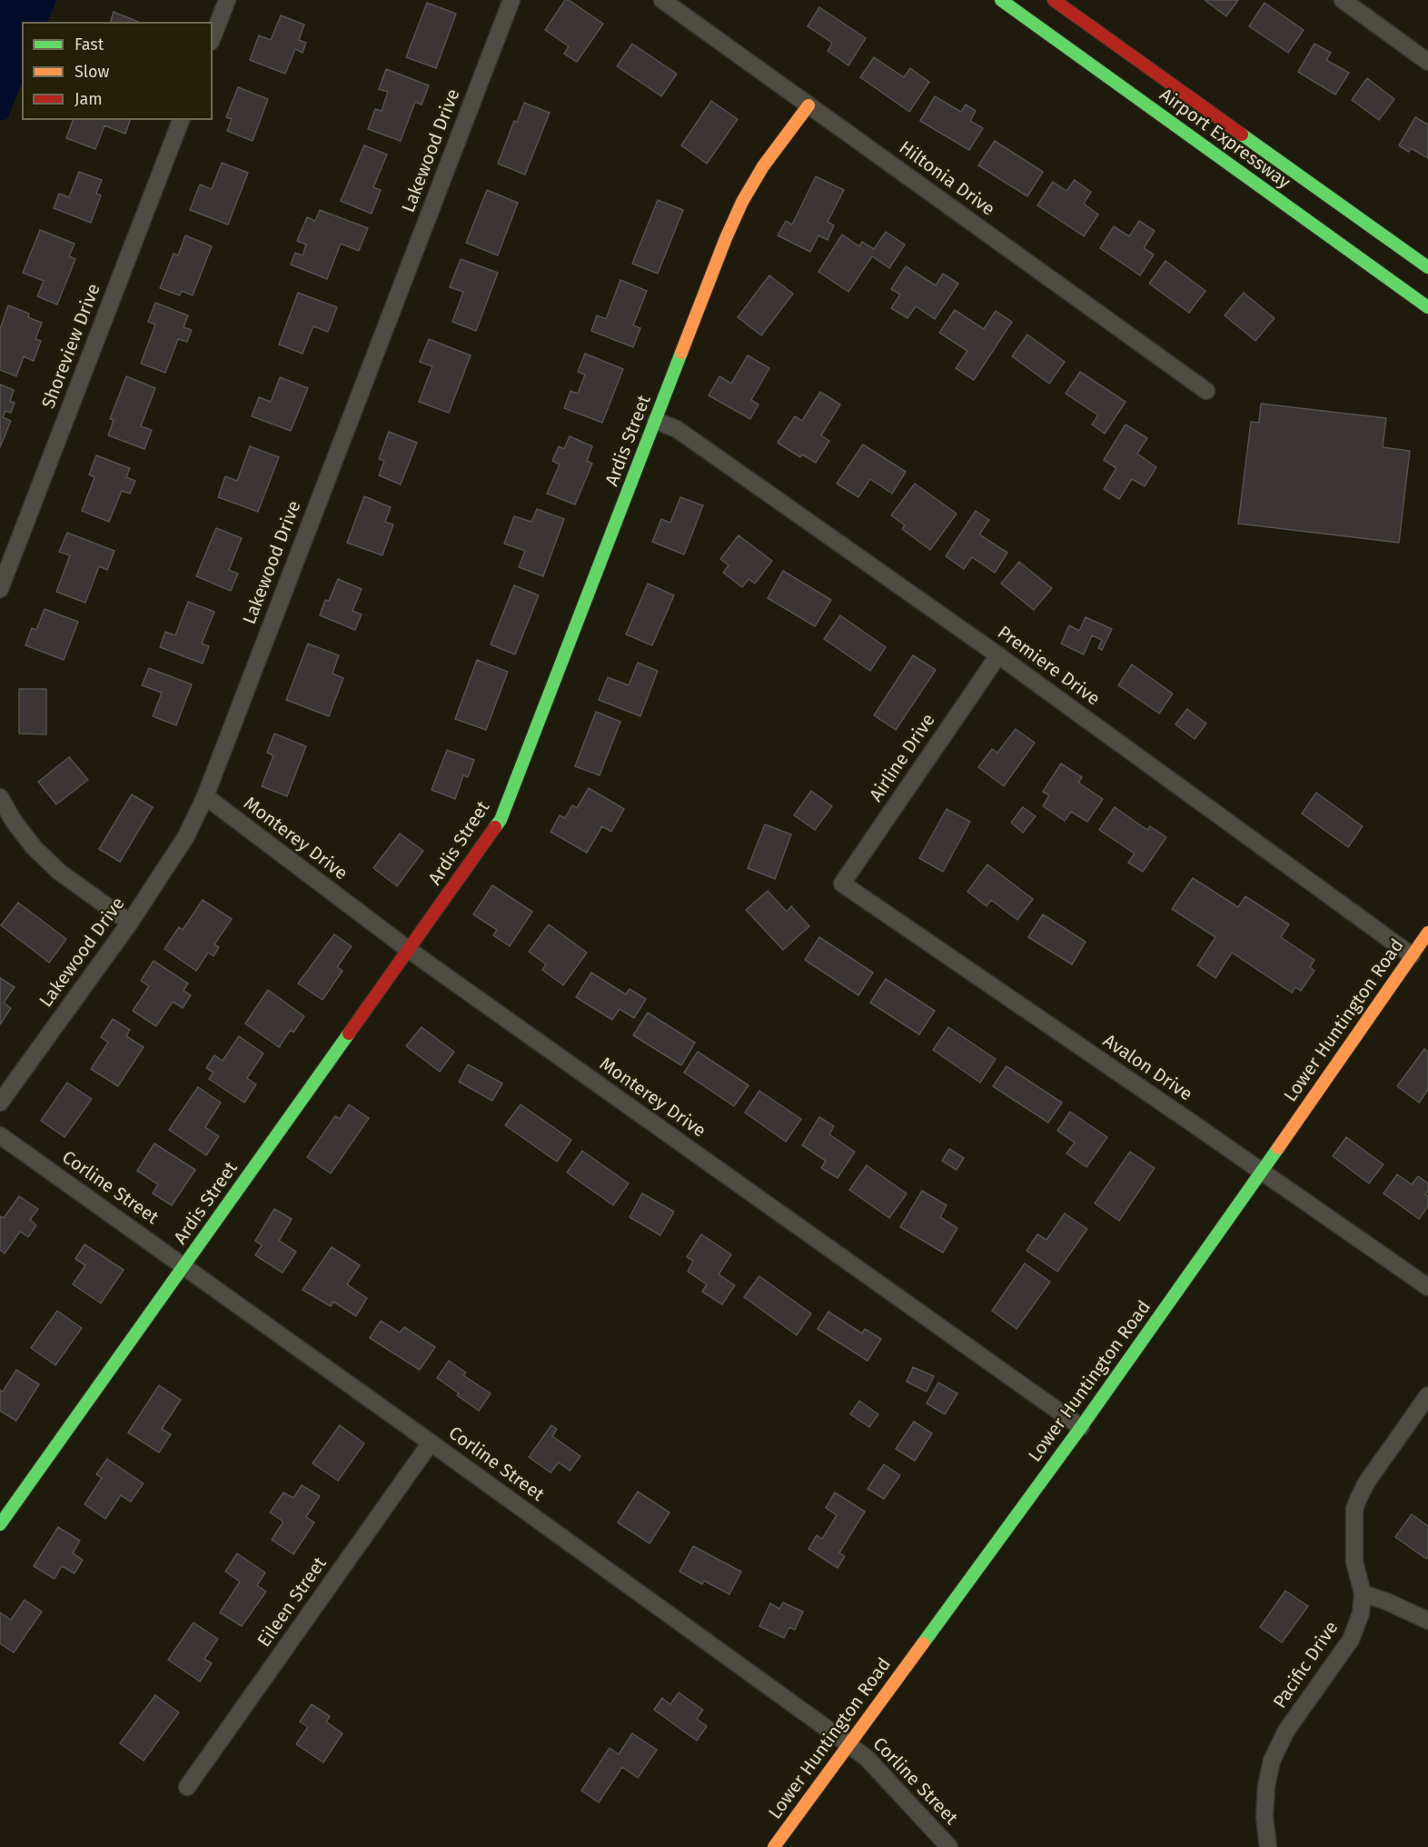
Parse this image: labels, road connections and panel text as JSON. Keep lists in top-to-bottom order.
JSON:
{
  "streets": {
    "main road": ["Airport Expressway", "Ardis Street", "Lower Huntington Road"],
    "street": [
      "Lakewood Drive",
      "Hiltonia Drive",
      "Shoreview Drive",
      "Premiere Drive",
      "Airline Drive",
      "Monterey Drive",
      "Avalon Drive",
      "Corline Street",
      "Eileen Street",
      "Pacific Drive"
    ]
  },
  "crossings": [
    ["Lakewood Drive", "Monterey Drive"],
    ["Hiltonia Drive", "Ardis Street"],
    ["Ardis Street", "Premiere Drive"],
    ["Ardis Street", "Monterey Drive"],
    ["Ardis Street", "Corline Street"],
    ["Premiere Drive", "Airline Drive"],
    ["Premiere Drive", "Lower Huntington Road"],
    ["Airline Drive", "Avalon Drive"],
    ["Monterey Drive", "Lower Huntington Road"],
    ["Lower Huntington Road", "Avalon Drive"],
    ["Lower Huntington Road", "Corline Street"],
    ["Corline Street", "Eileen Street"]
  ],
  "legend": ["Fast", "Slow", "Jam"]
}
